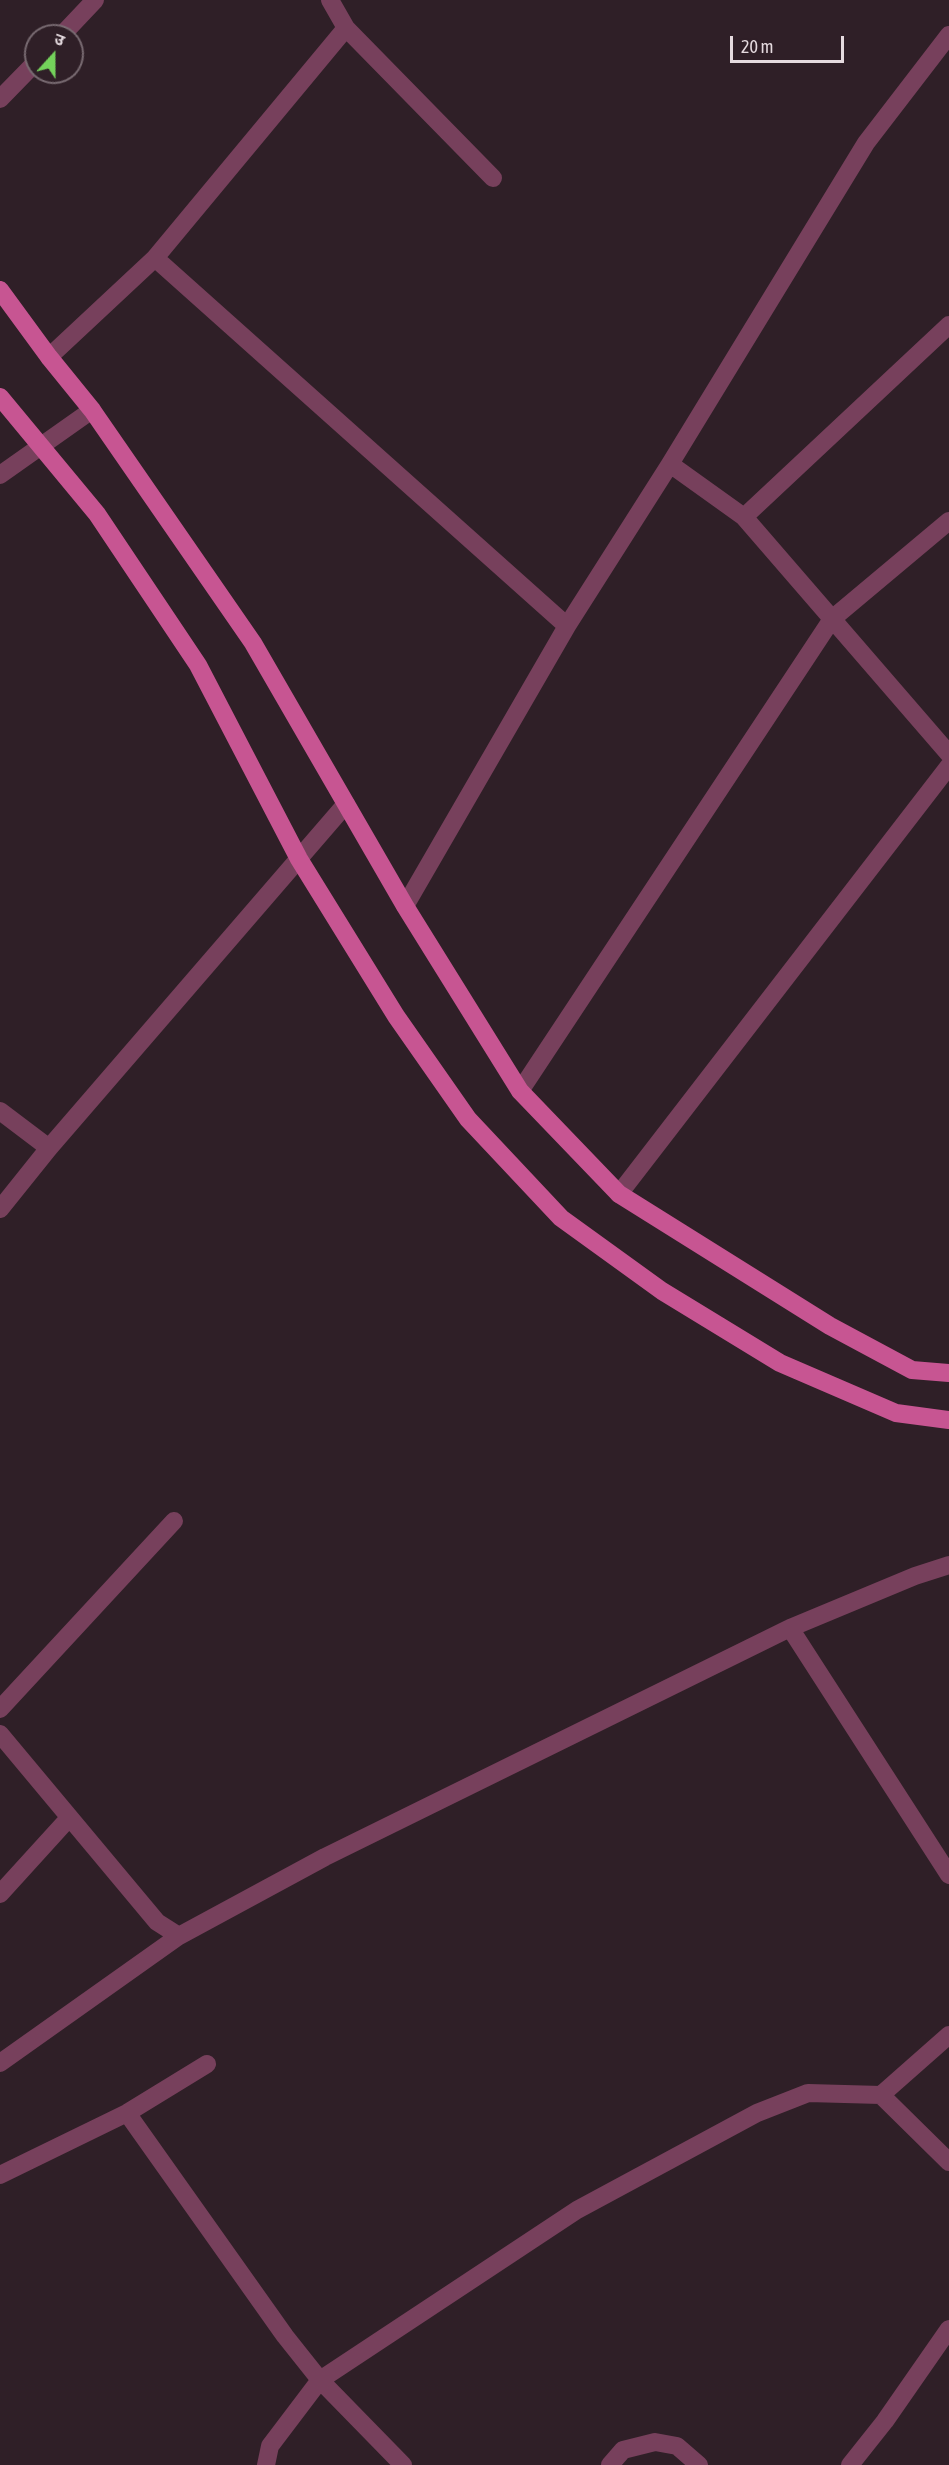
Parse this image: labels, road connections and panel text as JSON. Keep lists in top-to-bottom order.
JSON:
{
  "scale_bar": "20 m",
  "north": "top"
}
